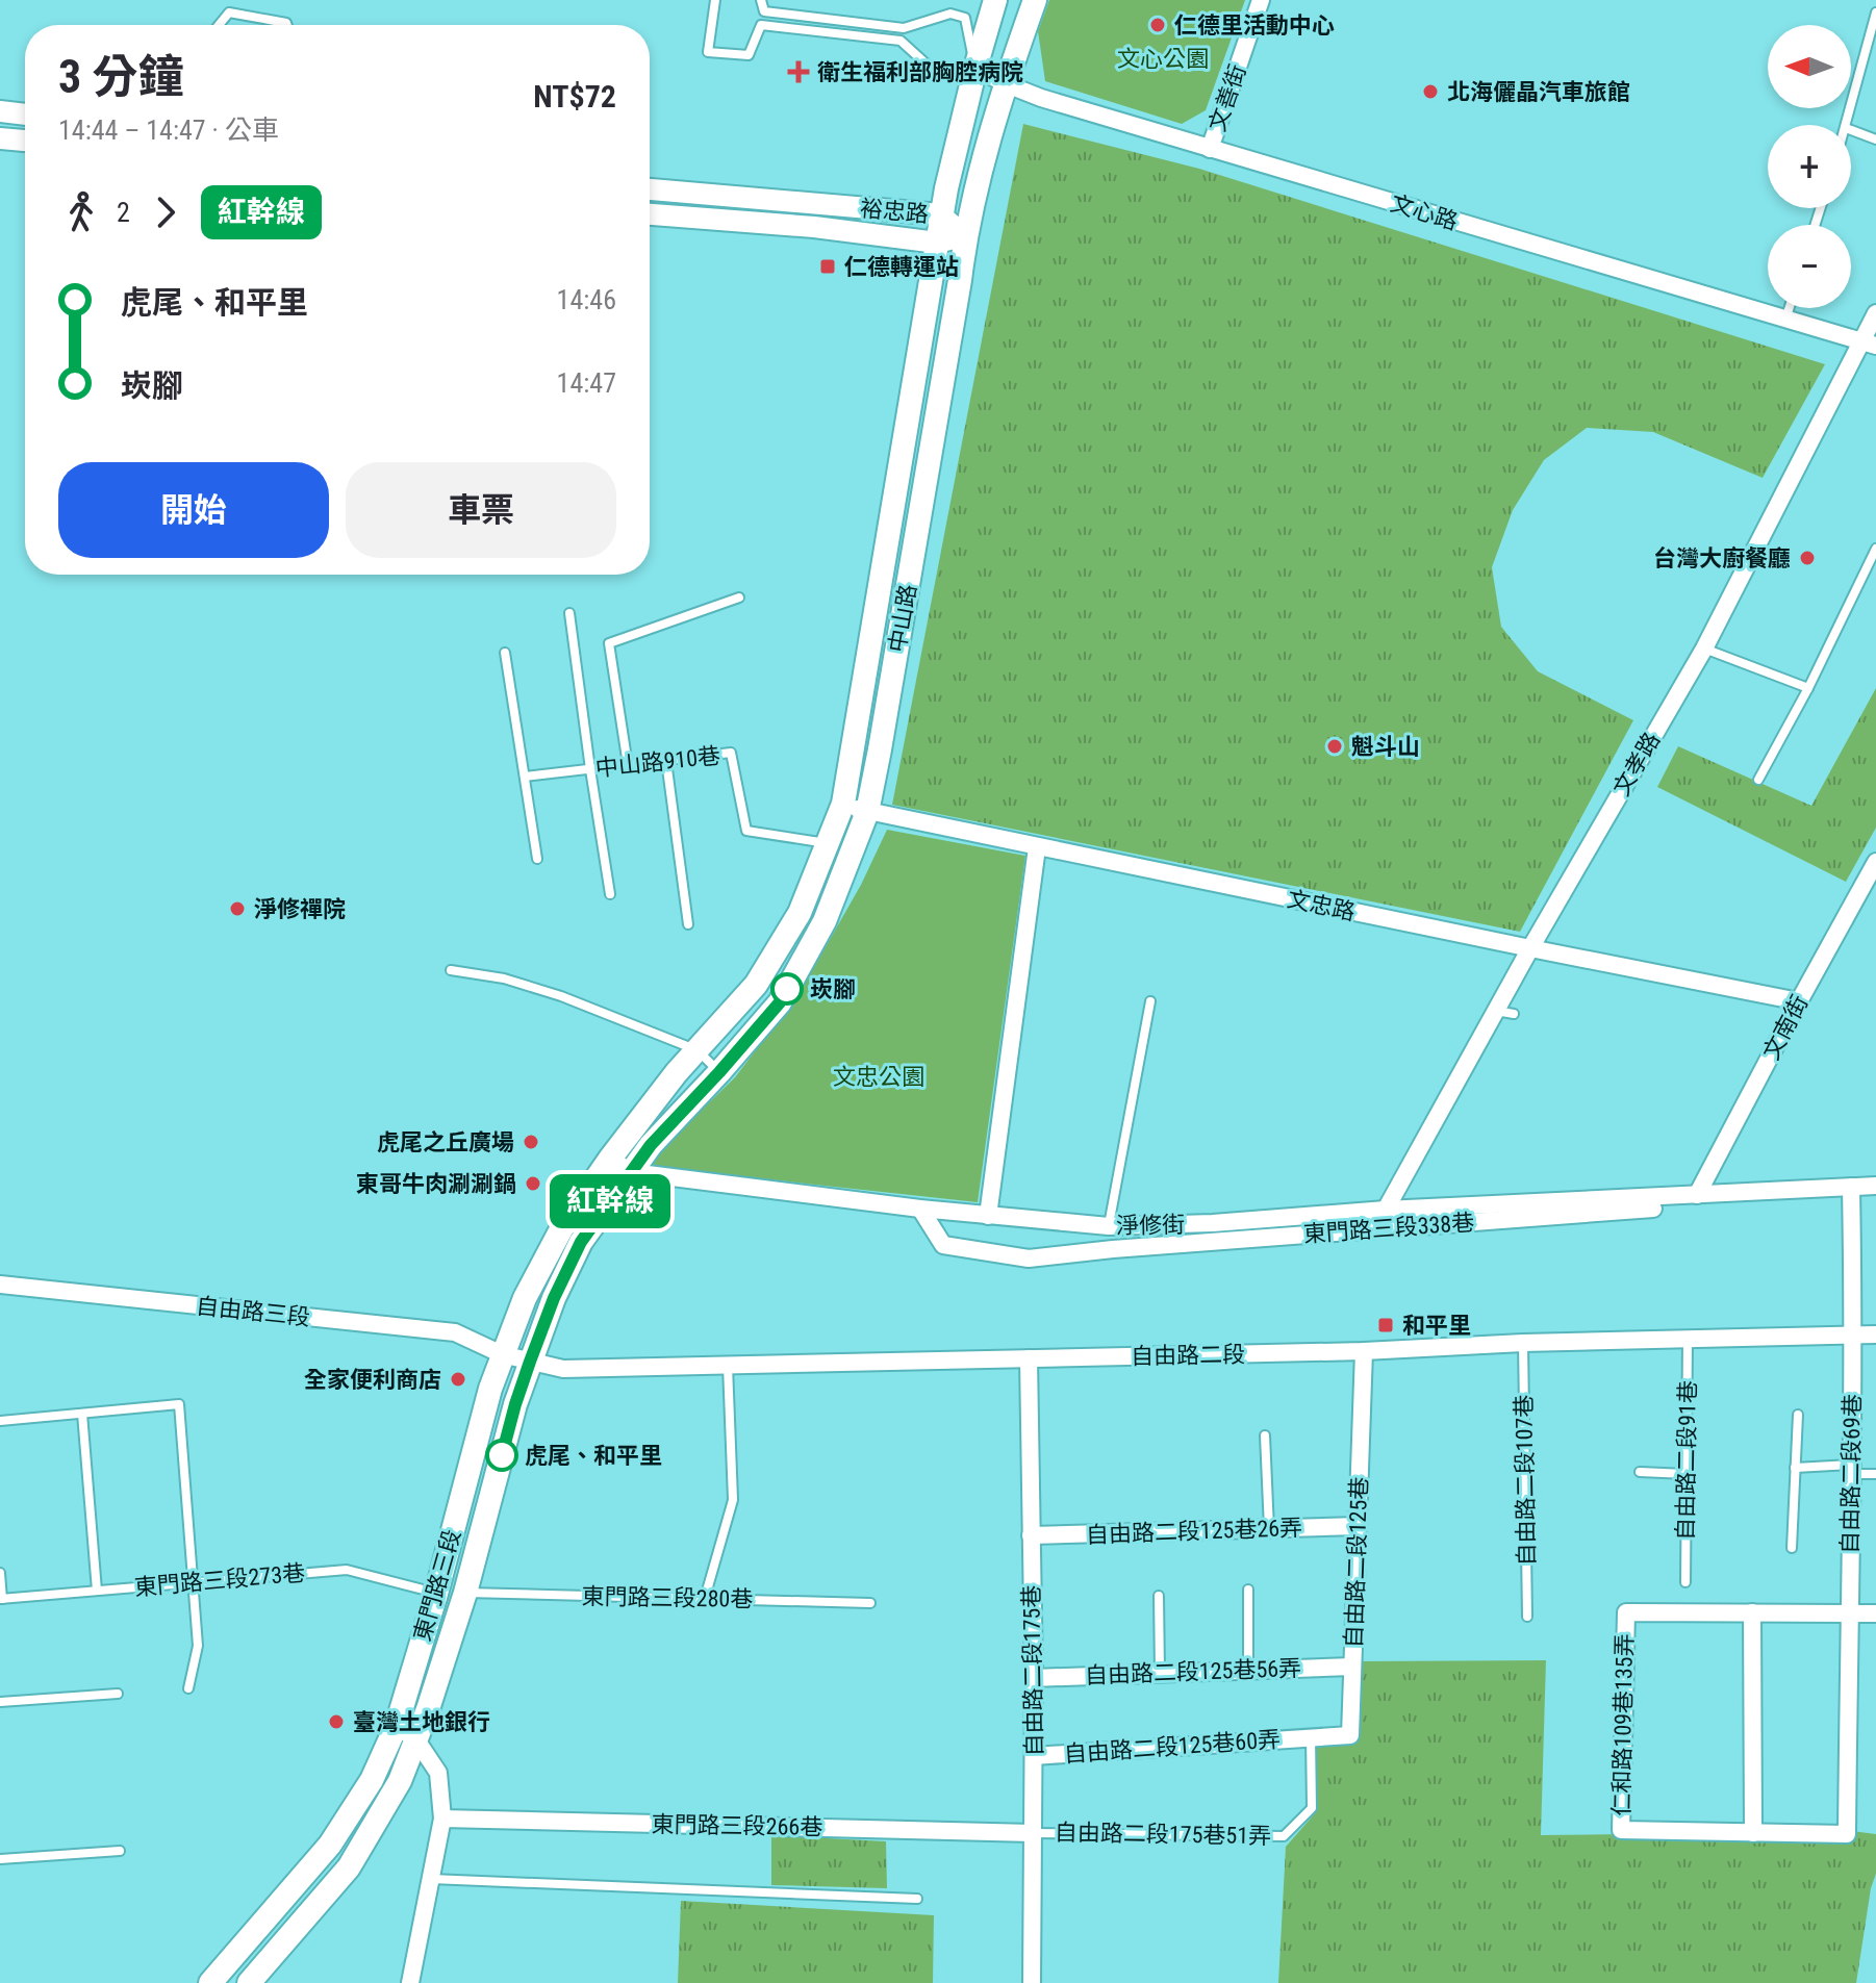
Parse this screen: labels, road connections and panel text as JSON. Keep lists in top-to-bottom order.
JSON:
{
  "streets": {
    "main road": ["中山路", "東門路三段"],
    "street": [
      "文善街",
      "裕忠路",
      "文心路",
      "文孝路",
      "文忠路",
      "文南街",
      "淨修街",
      "東門路三段338巷",
      "自由路三段",
      "自由路二段",
      "自由路二段69巷",
      "自由路二段125巷26弄",
      "自由路二段125巷",
      "自由路二段175巷",
      "自由路二段125巷56弄",
      "仁和路109巷135弄",
      "自由路二段125巷60弄",
      "東門路三段266巷"
    ],
    "lane": [
      "中山路910巷",
      "自由路二段91巷",
      "自由路二段107巷",
      "東門路三段273巷",
      "東門路三段280巷",
      "自由路二段175巷51弄"
    ]
  },
  "crossings": [
    ["文善街", "文心路"],
    ["裕忠路", "中山路"],
    ["文心路", "中山路"],
    ["文心路", "文孝路"],
    ["中山路", "中山路910巷"],
    ["中山路", "文忠路"],
    ["中山路", "淨修街"],
    ["中山路", "東門路三段"],
    ["文孝路", "文忠路"],
    ["文孝路", "淨修街"],
    ["文忠路", "文南街"],
    ["文南街", "淨修街"],
    ["文南街", "東門路三段338巷"],
    ["淨修街", "東門路三段338巷"],
    ["淨修街", "東門路三段"],
    ["東門路三段338巷", "自由路二段69巷"],
    ["自由路三段", "自由路二段"],
    ["自由路三段", "東門路三段"],
    ["自由路二段", "自由路二段91巷"],
    ["自由路二段", "自由路二段69巷"],
    ["自由路二段", "自由路二段107巷"],
    ["自由路二段", "自由路二段125巷"],
    ["自由路二段", "東門路三段"],
    ["自由路二段", "自由路二段175巷"],
    ["自由路二段69巷", "仁和路109巷135弄"],
    ["自由路二段125巷26弄", "自由路二段125巷"],
    ["自由路二段125巷26弄", "自由路二段175巷"],
    ["自由路二段125巷", "自由路二段125巷56弄"],
    ["自由路二段125巷", "自由路二段125巷60弄"],
    ["自由路二段125巷", "自由路二段175巷51弄"],
    ["東門路三段273巷", "東門路三段"],
    ["東門路三段", "東門路三段280巷"],
    ["自由路二段175巷", "自由路二段125巷56弄"],
    ["自由路二段175巷", "自由路二段125巷60弄"],
    ["自由路二段175巷", "東門路三段266巷"],
    ["自由路二段175巷", "自由路二段175巷51弄"],
    ["自由路二段125巷60弄", "自由路二段175巷51弄"],
    ["東門路三段266巷", "自由路二段175巷51弄"]
  ],
  "parks": ["文心公園", "文忠公園"],
  "places": {
    "other": [
      "仁德里活動中心",
      "北海儷晶汽車旅館",
      "台灣大廚餐廳",
      "魁斗山",
      "淨修禪院",
      "崁腳",
      "虎尾之丘廣場",
      "東哥牛肉涮涮鍋",
      "全家便利商店",
      "虎尾、和平里",
      "臺灣土地銀行"
    ],
    "health": ["衛生福利部胸腔病院"],
    "transit": ["仁德轉運站", "和平里"]
  },
  "lines": ["bus line 紅幹線"],
  "north": "left",
  "page": {
    "on_map": "紅幹線",
    "map_buttons": ["+", "−"],
    "heading": ["3 分鐘", "14:44 – 14:47 · 公車", "NT$72"],
    "legs": ["2", "紅幹線"],
    "list": [
      {
        "name": "虎尾、和平里",
        "value": "14:46"
      },
      {
        "name": "崁腳",
        "value": "14:47"
      }
    ],
    "buttons": ["開始", "車票"]
  }
}
